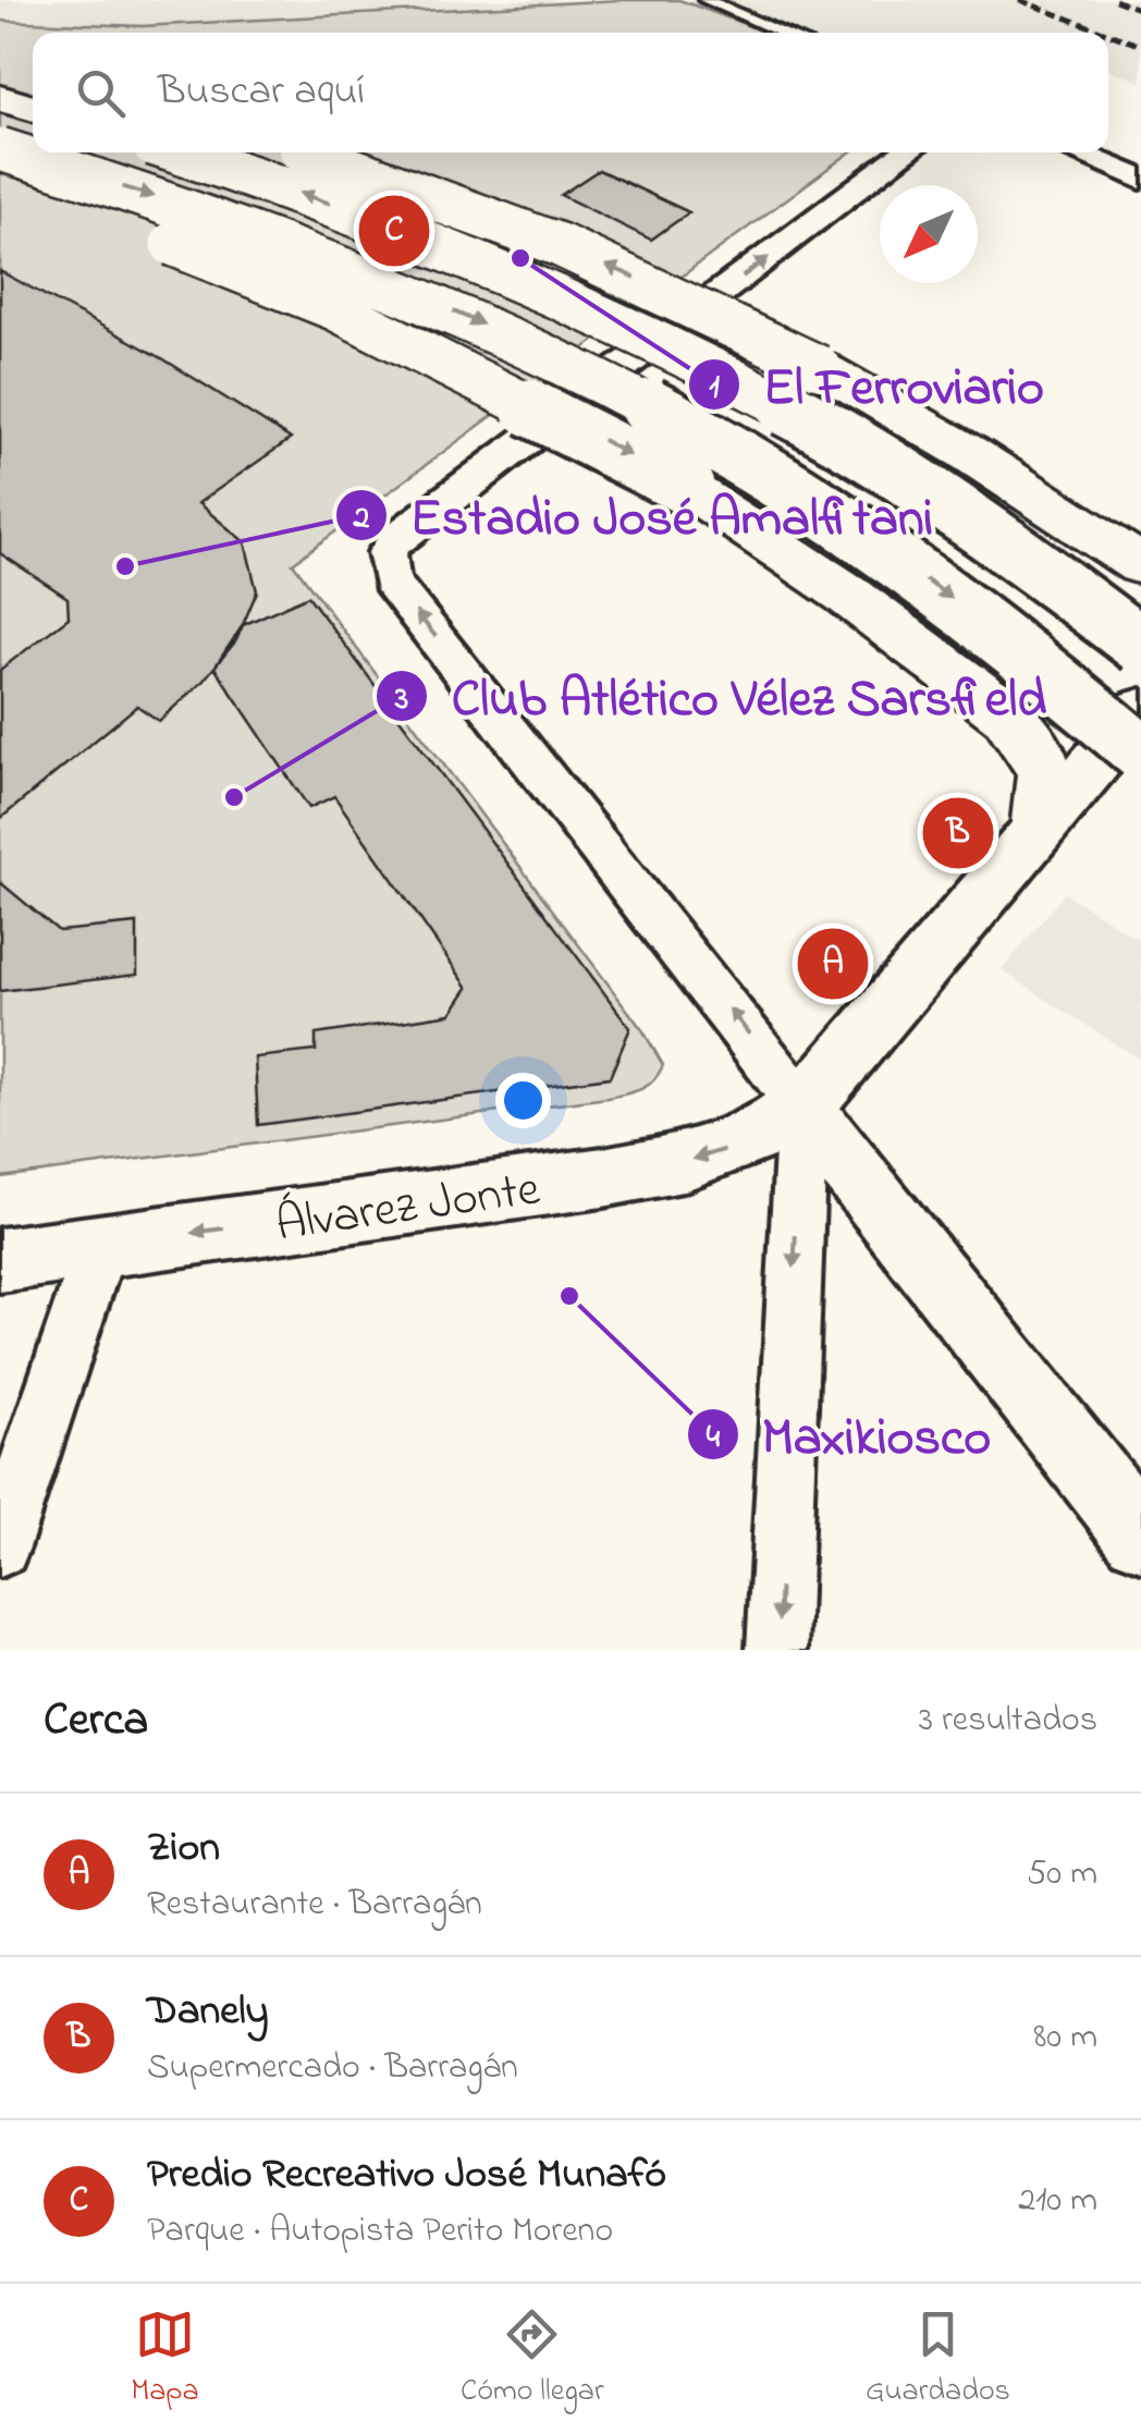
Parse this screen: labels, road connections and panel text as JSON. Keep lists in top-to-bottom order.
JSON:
{
  "streets": {
    "street": ["Álvarez Jonte"]
  },
  "one_way": ["Álvarez Jonte"],
  "places": [
    "El Ferroviario",
    "Estadio José Amalfitani",
    "Club Atlético Vélez Sarsfield",
    "Maxikiosco"
  ],
  "north": "bottom left",
  "page": {
    "search": "Buscar aquí",
    "pins": ["C", "B", "A"],
    "heading": ["Cerca", "3 resultados"],
    "list": [
      {
        "mark": "A",
        "name": "Zion",
        "note": "Restaurante · Barragán",
        "value": "50 m"
      },
      {
        "mark": "B",
        "name": "Danely",
        "note": "Supermercado · Barragán",
        "value": "80 m"
      },
      {
        "mark": "C",
        "name": "Predio Recreativo José Munafó",
        "note": "Parque · Autopista Perito Moreno",
        "value": "210 m"
      }
    ],
    "nav": ["Mapa", "Cómo llegar", "Guardados"]
  }
}
